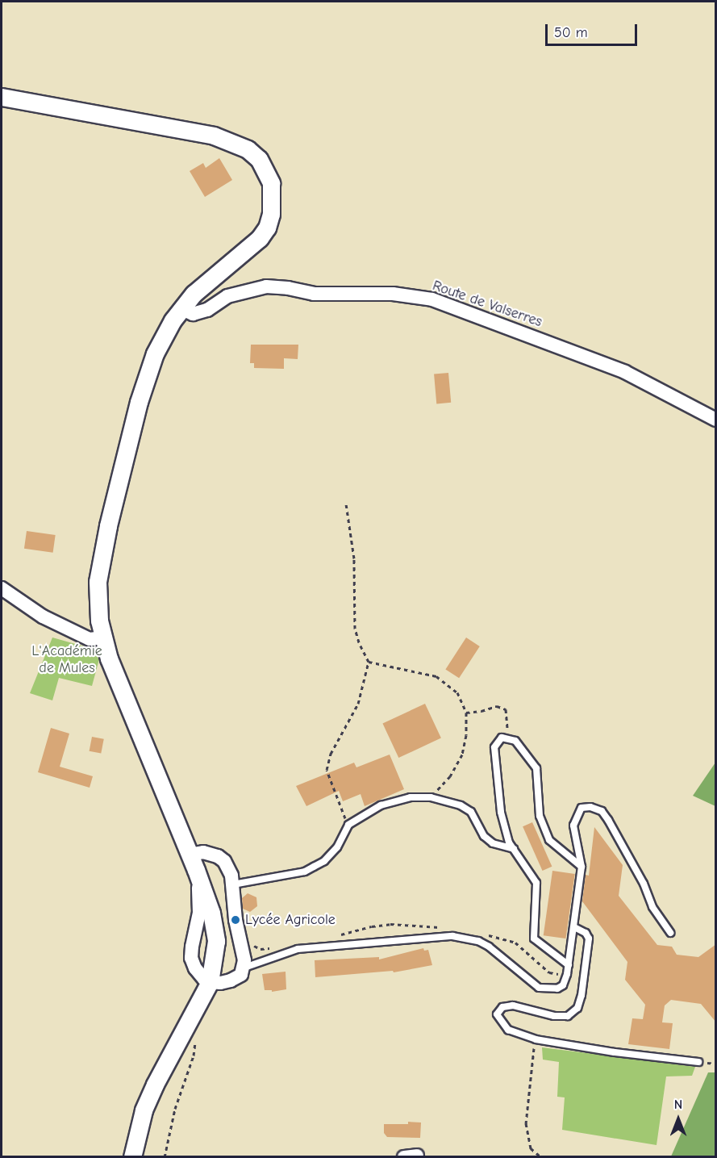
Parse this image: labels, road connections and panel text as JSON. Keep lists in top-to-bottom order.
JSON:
{
  "streets": {
    "street": ["Route de Valserres"]
  },
  "parks": ["L'Académie de Mules"],
  "places": ["Lycée Agricole"],
  "scale_bar": "50 m",
  "north": "top"
}
